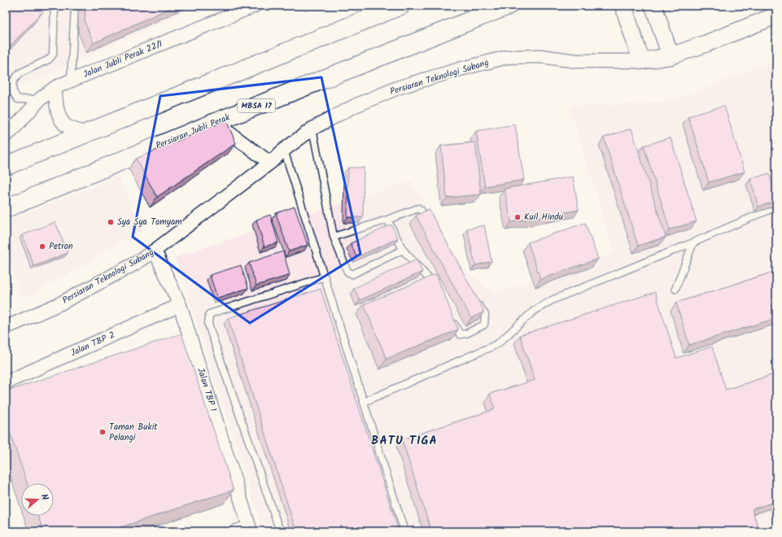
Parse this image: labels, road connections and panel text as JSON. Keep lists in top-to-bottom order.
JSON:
{
  "streets": {
    "main road": ["MBSA 17", "Persiaran Jubli Perak"],
    "street": [
      "Jalan Jubli Perak 22/1",
      "Persiaran Teknologi Subang",
      "Jalan TBP 2",
      "Jalan TBP 1"
    ]
  },
  "crossings": [
    ["Persiaran Teknologi Subang", "Jalan TBP 1"],
    ["Jalan TBP 2", "Jalan TBP 1"]
  ],
  "districts": ["BATU TIGA"],
  "places": [
    "Kuil Hindu",
    "Sya Sya Tomyam",
    "Petron",
    "Taman Bukit Pelangi"
  ],
  "north": "right"
}
